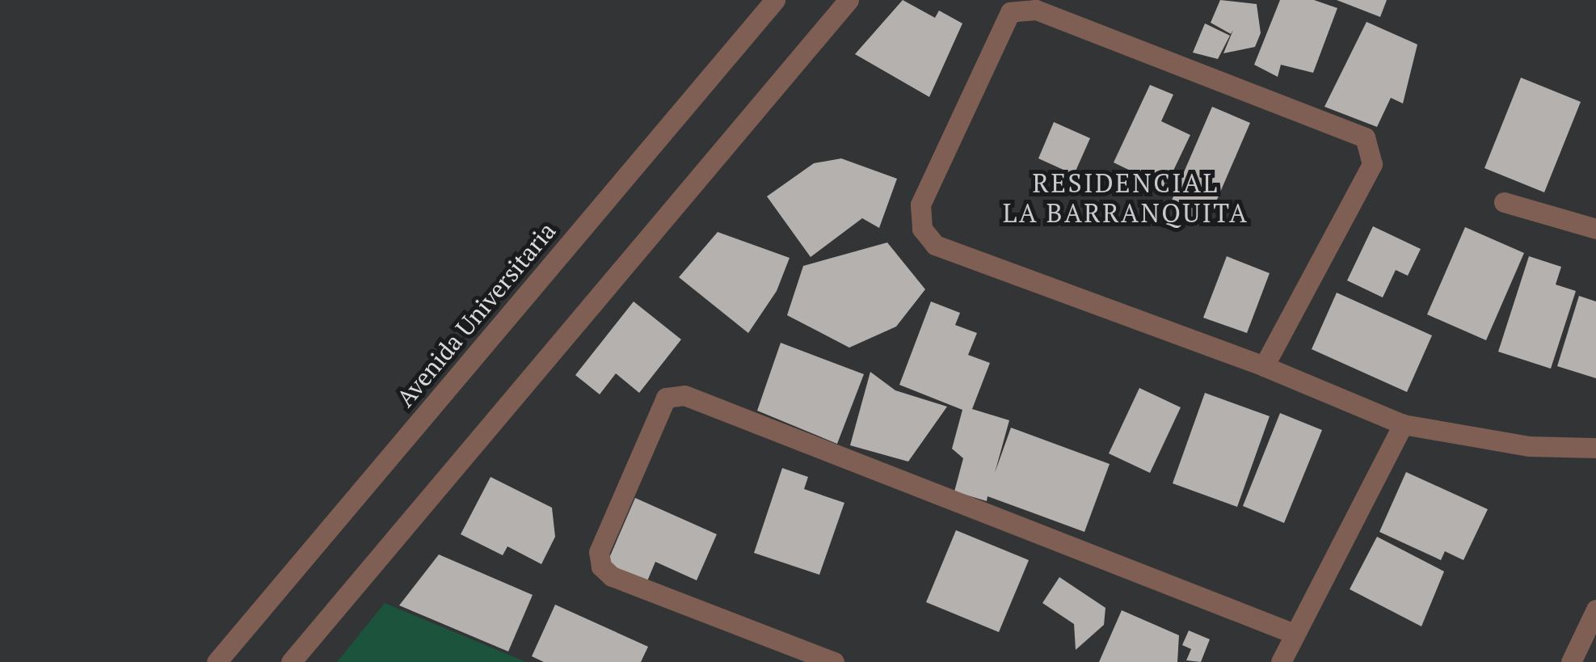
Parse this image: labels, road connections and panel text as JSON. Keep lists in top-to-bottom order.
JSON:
{
  "streets": {
    "street": ["Avenida Universitaria"]
  },
  "districts": ["RESIDENCIAL LA BARRANQUITA"]
}
